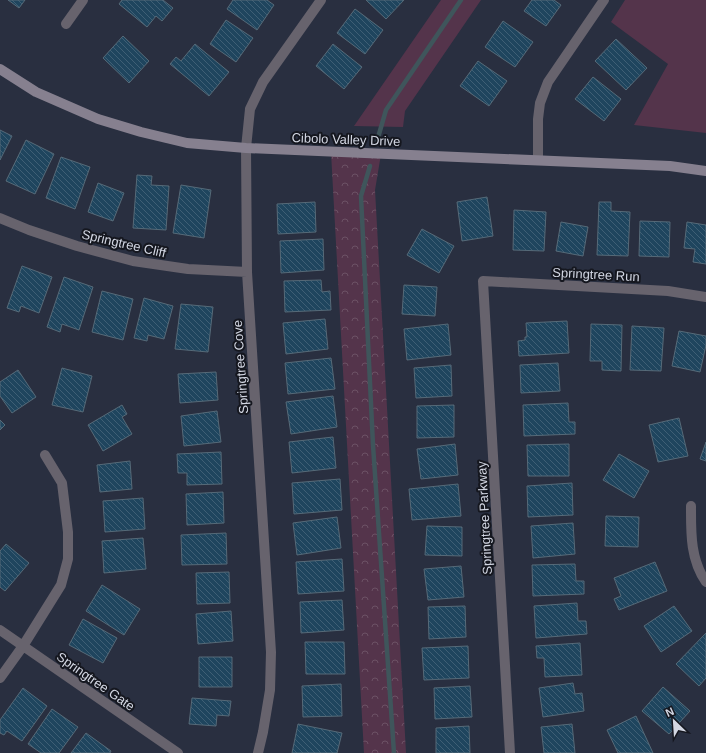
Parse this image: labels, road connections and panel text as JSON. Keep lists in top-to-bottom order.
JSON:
{
  "streets": {
    "main road": ["Cibolo Valley Drive"],
    "street": [
      "Springtree Cliff",
      "Springtree Run",
      "Springtree Cove",
      "Springtree Parkway",
      "Springtree Gate"
    ]
  },
  "crossings": [
    ["Cibolo Valley Drive", "Springtree Cove"],
    ["Springtree Cliff", "Springtree Cove"],
    ["Springtree Run", "Springtree Parkway"]
  ],
  "north": "top left"
}
